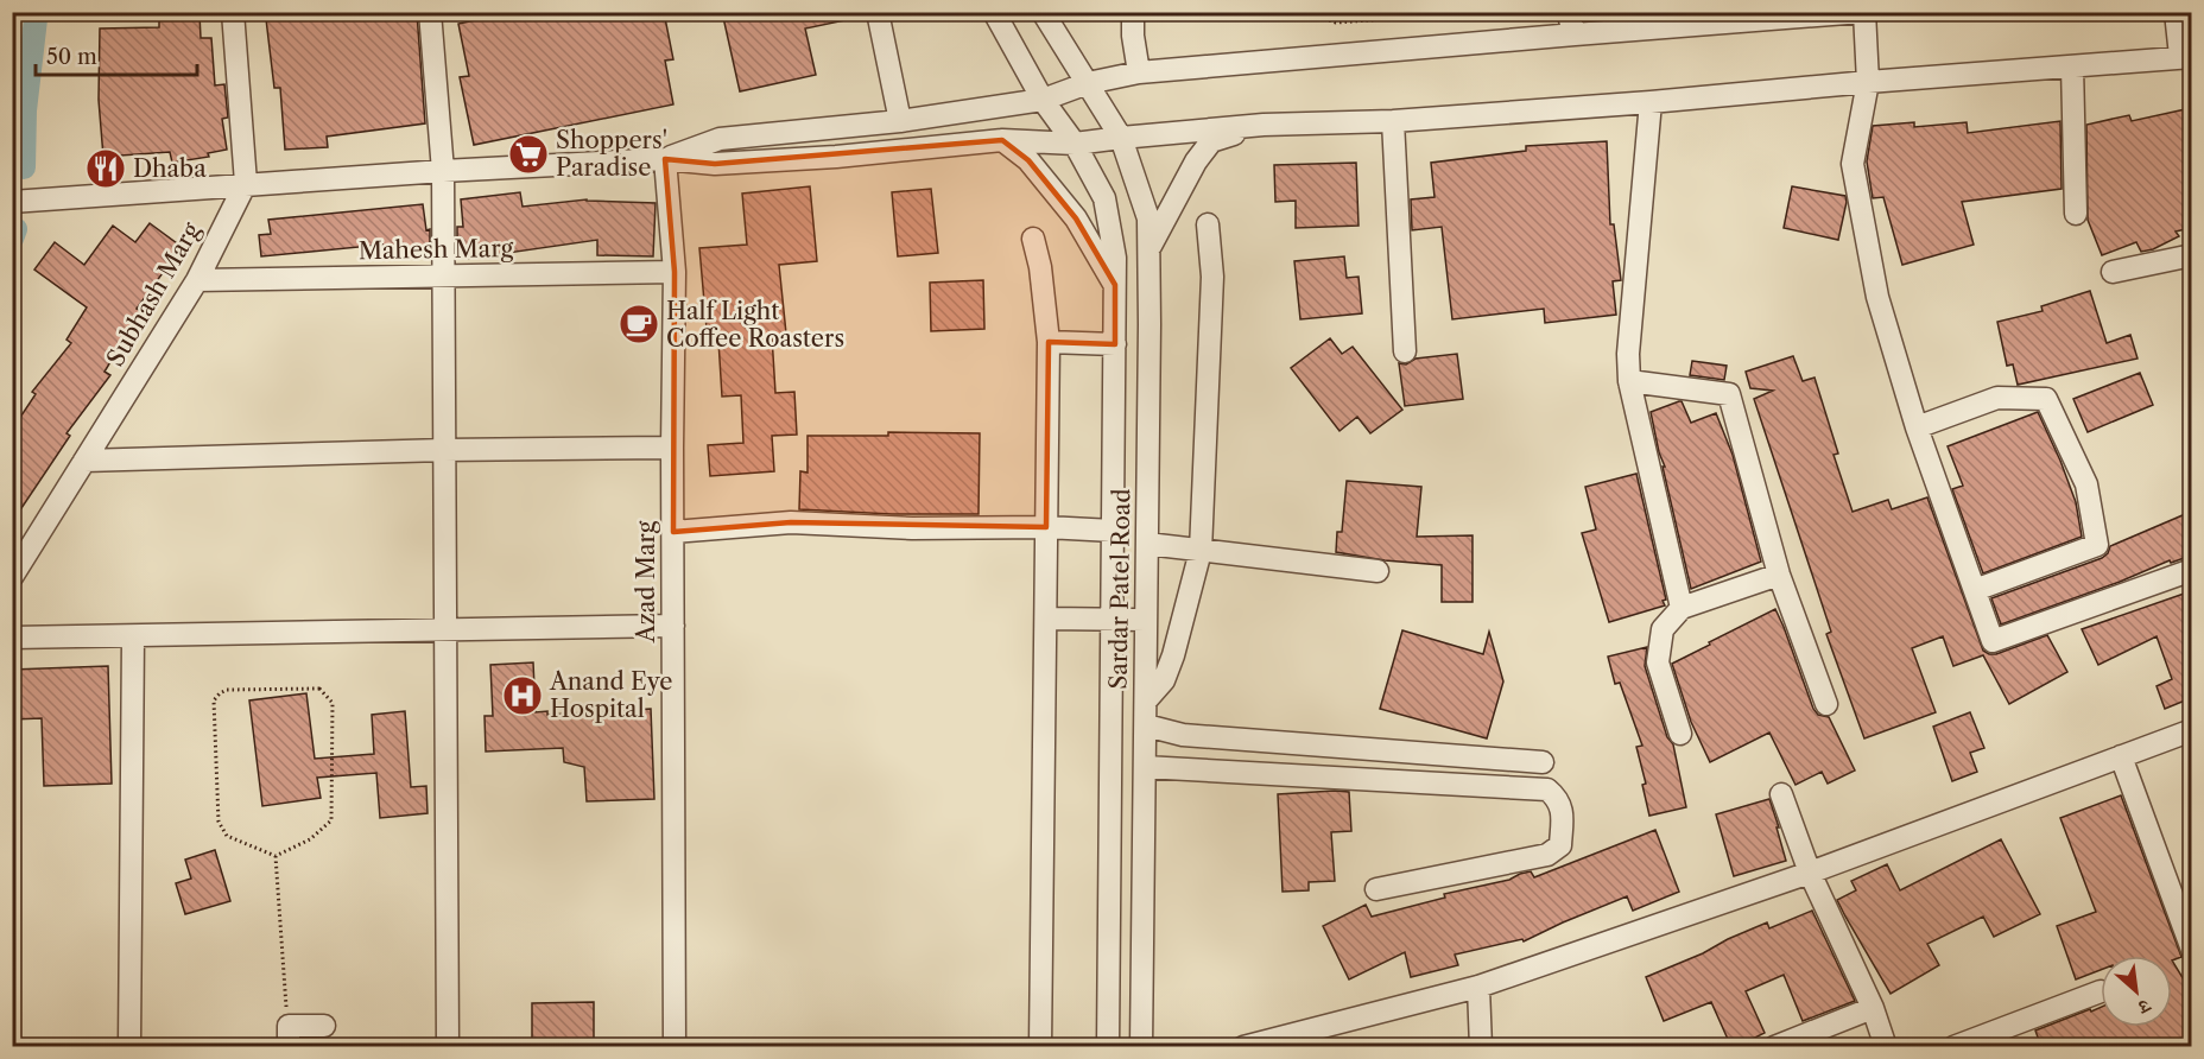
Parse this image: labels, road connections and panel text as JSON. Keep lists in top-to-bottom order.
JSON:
{
  "streets": {
    "street": [
      "Mahesh Marg",
      "Subhash Marg",
      "Azad Marg",
      "Sardar Patel Road"
    ]
  },
  "crossings": [
    ["Mahesh Marg", "Subhash Marg"],
    ["Mahesh Marg", "Azad Marg"]
  ],
  "places": {
    "supermarket": ["Shoppers' Paradise"],
    "restaurant": ["Dhaba"],
    "cafe": ["Half Light Coffee Roasters"],
    "hospital": ["Anand Eye Hospital"]
  },
  "scale_bar": "50 m",
  "north": "bottom right"
}
